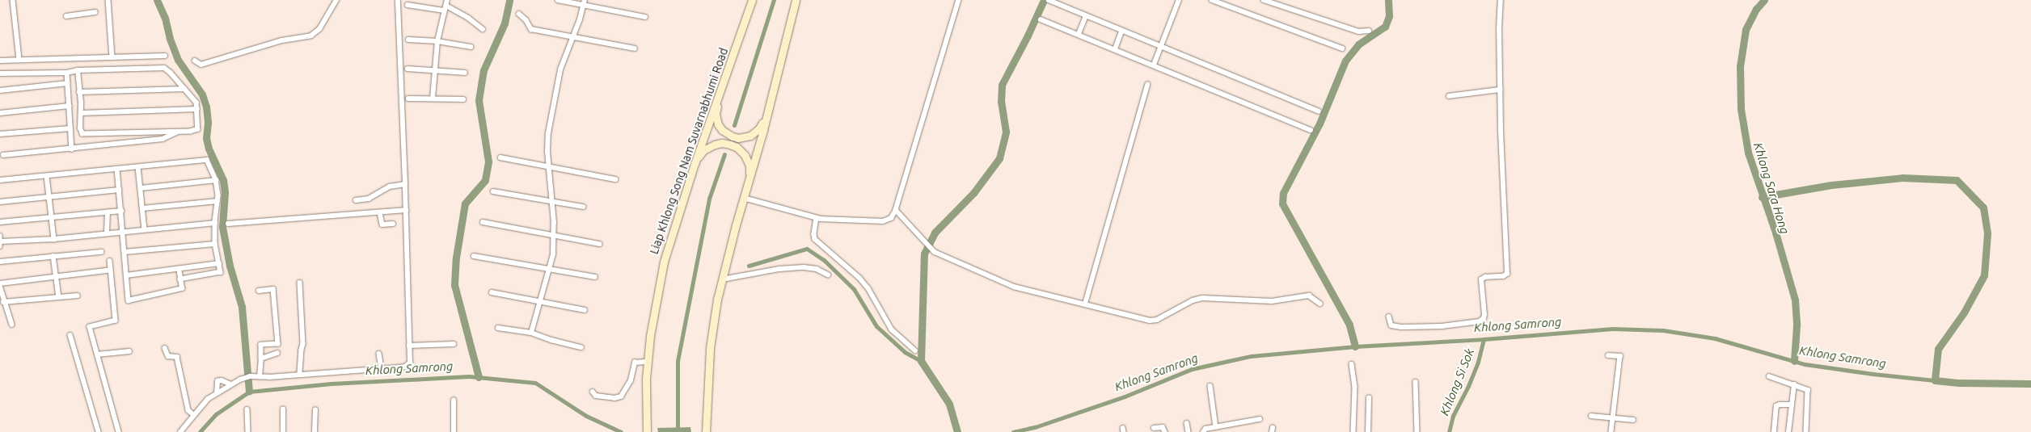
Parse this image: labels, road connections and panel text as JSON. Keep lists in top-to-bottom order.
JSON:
{
  "streets": {
    "main road": ["Liap Khlong Song Nam Suvarnabhumi Road"]
  },
  "water": ["Khlong Sara Hong", "Khlong Samrong", "Khlong Si Sok"]
}
